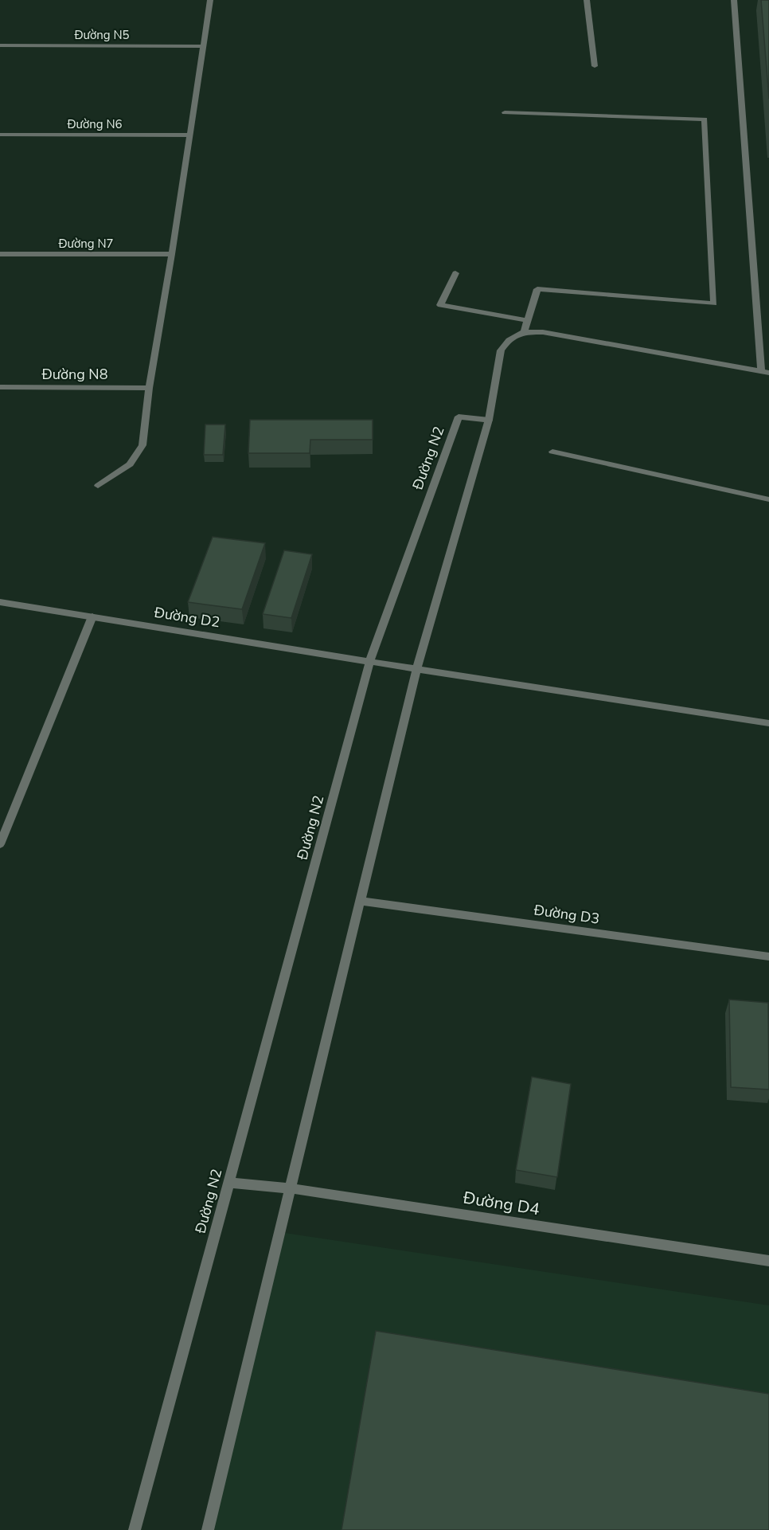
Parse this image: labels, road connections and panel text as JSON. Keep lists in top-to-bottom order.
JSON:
{
  "streets": {
    "street": [
      "Đường N5",
      "Đường N6",
      "Đường N7",
      "Đường N8",
      "Đường N2",
      "Đường D2",
      "Đường D3",
      "Đường D4"
    ]
  },
  "crossings": [
    ["Đường N2", "Đường D2"],
    ["Đường N2", "Đường D4"]
  ]
}
